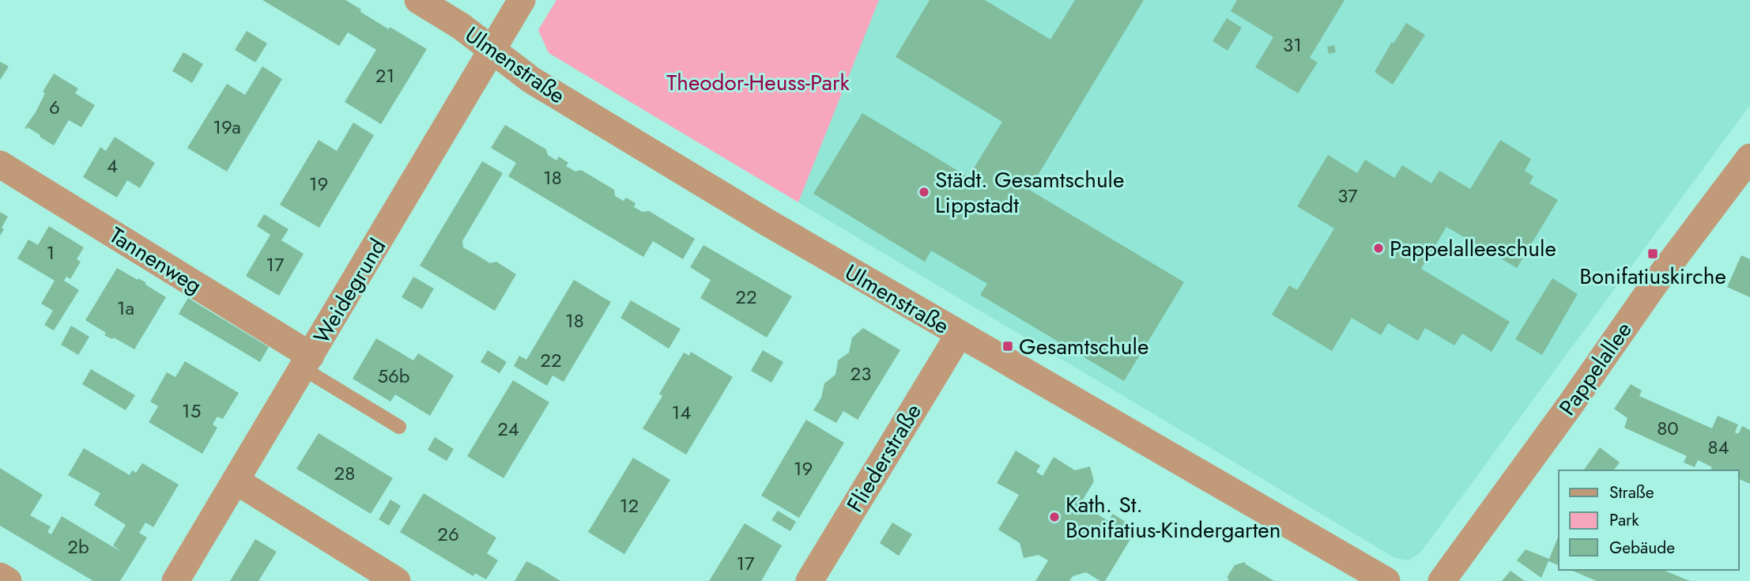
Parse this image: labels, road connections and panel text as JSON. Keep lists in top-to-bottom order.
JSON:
{
  "streets": {
    "street": [
      "Ulmenstraße",
      "Tannenweg",
      "Weidegrund",
      "Pappelallee",
      "Fliederstraße"
    ]
  },
  "crossings": [
    ["Ulmenstraße", "Weidegrund"],
    ["Ulmenstraße", "Fliederstraße"],
    ["Tannenweg", "Weidegrund"]
  ],
  "parks": ["Theodor-Heuss-Park"],
  "places": {
    "other": ["Städt. Gesamtschule Lippstadt", "Pappelalleeschule", "Kath. St. Bonifatius-Kindergarten"],
    "transit": ["Bonifatiuskirche", "Gesamtschule"]
  },
  "house_numbers": [
    "31",
    "21",
    "6",
    "19a",
    "4",
    "18",
    "19",
    "37",
    "1",
    "17",
    "22",
    "1a",
    "18",
    "22",
    "23",
    "56b",
    "15",
    "14",
    "80",
    "24",
    "84",
    "19",
    "28",
    "12",
    "26",
    "2b",
    "17"
  ],
  "legend": ["Straße", "Park", "Gebäude"]
}
